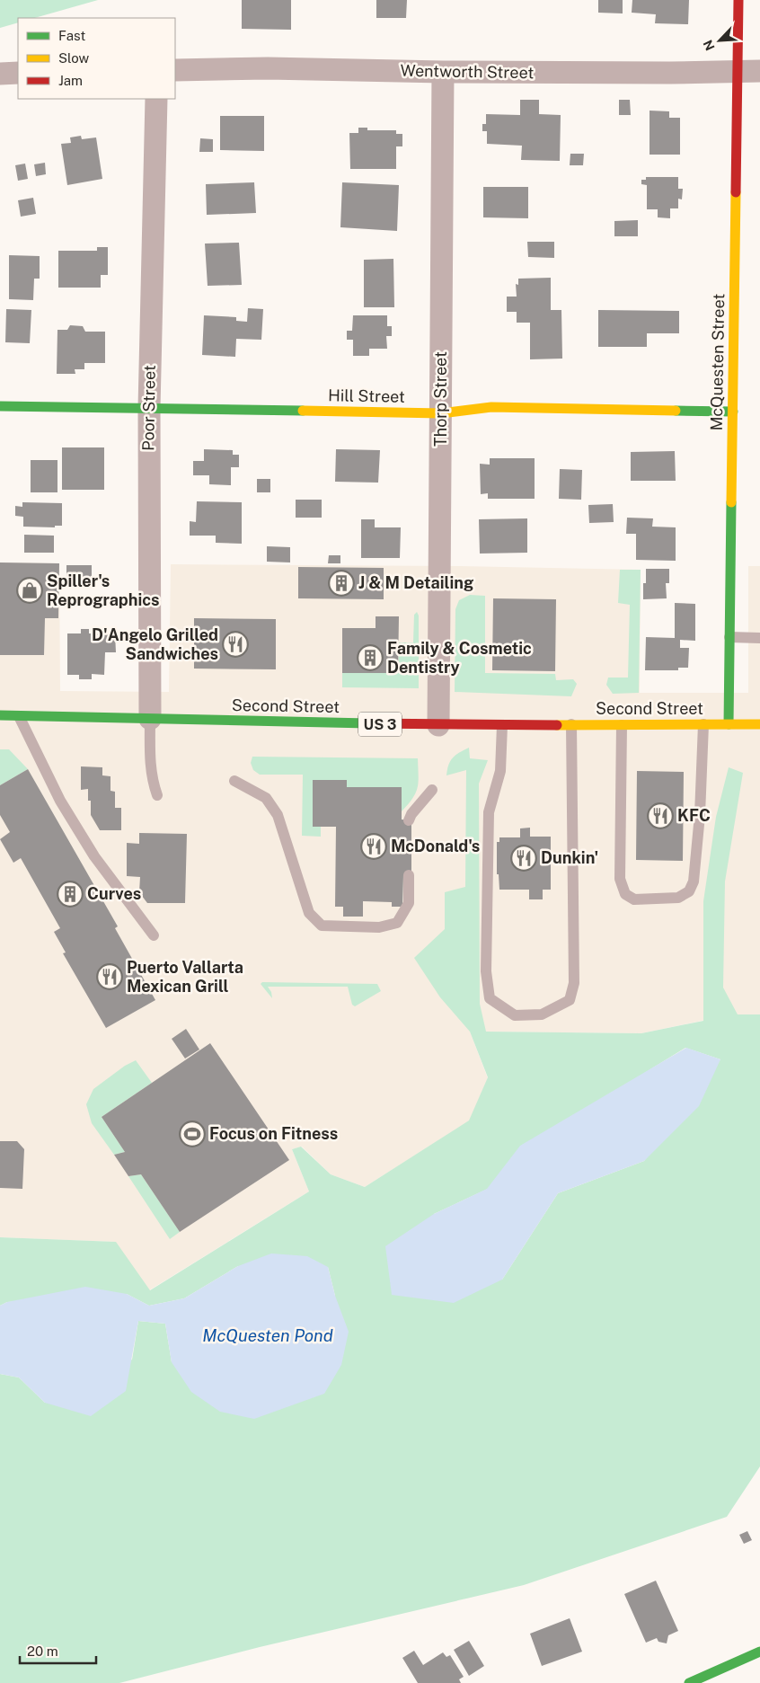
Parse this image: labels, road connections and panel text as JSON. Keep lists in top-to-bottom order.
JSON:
{
  "streets": {
    "street": [
      "Wentworth Street",
      "McQuesten Street",
      "Hill Street",
      "Thorp Street",
      "Poor Street",
      "Second Street",
      "US 3"
    ]
  },
  "crossings": [
    ["Wentworth Street", "McQuesten Street"],
    ["Wentworth Street", "Thorp Street"],
    ["McQuesten Street", "Hill Street"],
    ["McQuesten Street", "Second Street"],
    ["Hill Street", "Thorp Street"],
    ["Hill Street", "Poor Street"],
    ["Thorp Street", "Second Street"],
    ["Poor Street", "Second Street"]
  ],
  "water": ["McQuesten Pond"],
  "places": {
    "building": ["J & M Detailing", "Family & Cosmetic Dentistry", "Curves"],
    "shop": ["Spiller's Reprographics"],
    "restaurant": [
      "D'Angelo Grilled Sandwiches",
      "KFC",
      "McDonald's",
      "Dunkin'",
      "Puerto Vallarta Mexican Grill"
    ],
    "sports": ["Focus on Fitness"]
  },
  "legend": ["Fast", "Slow", "Jam"],
  "scale_bar": "20 m",
  "north": "bottom left"
}
